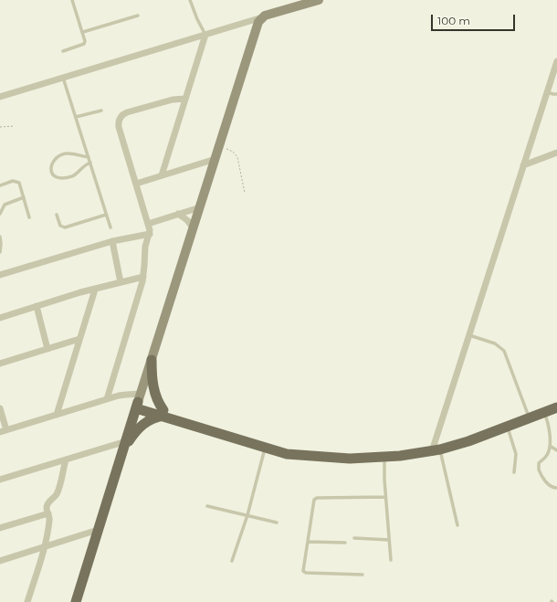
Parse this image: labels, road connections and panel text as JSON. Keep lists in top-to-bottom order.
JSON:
{
  "scale_bar": "100 m"
}
